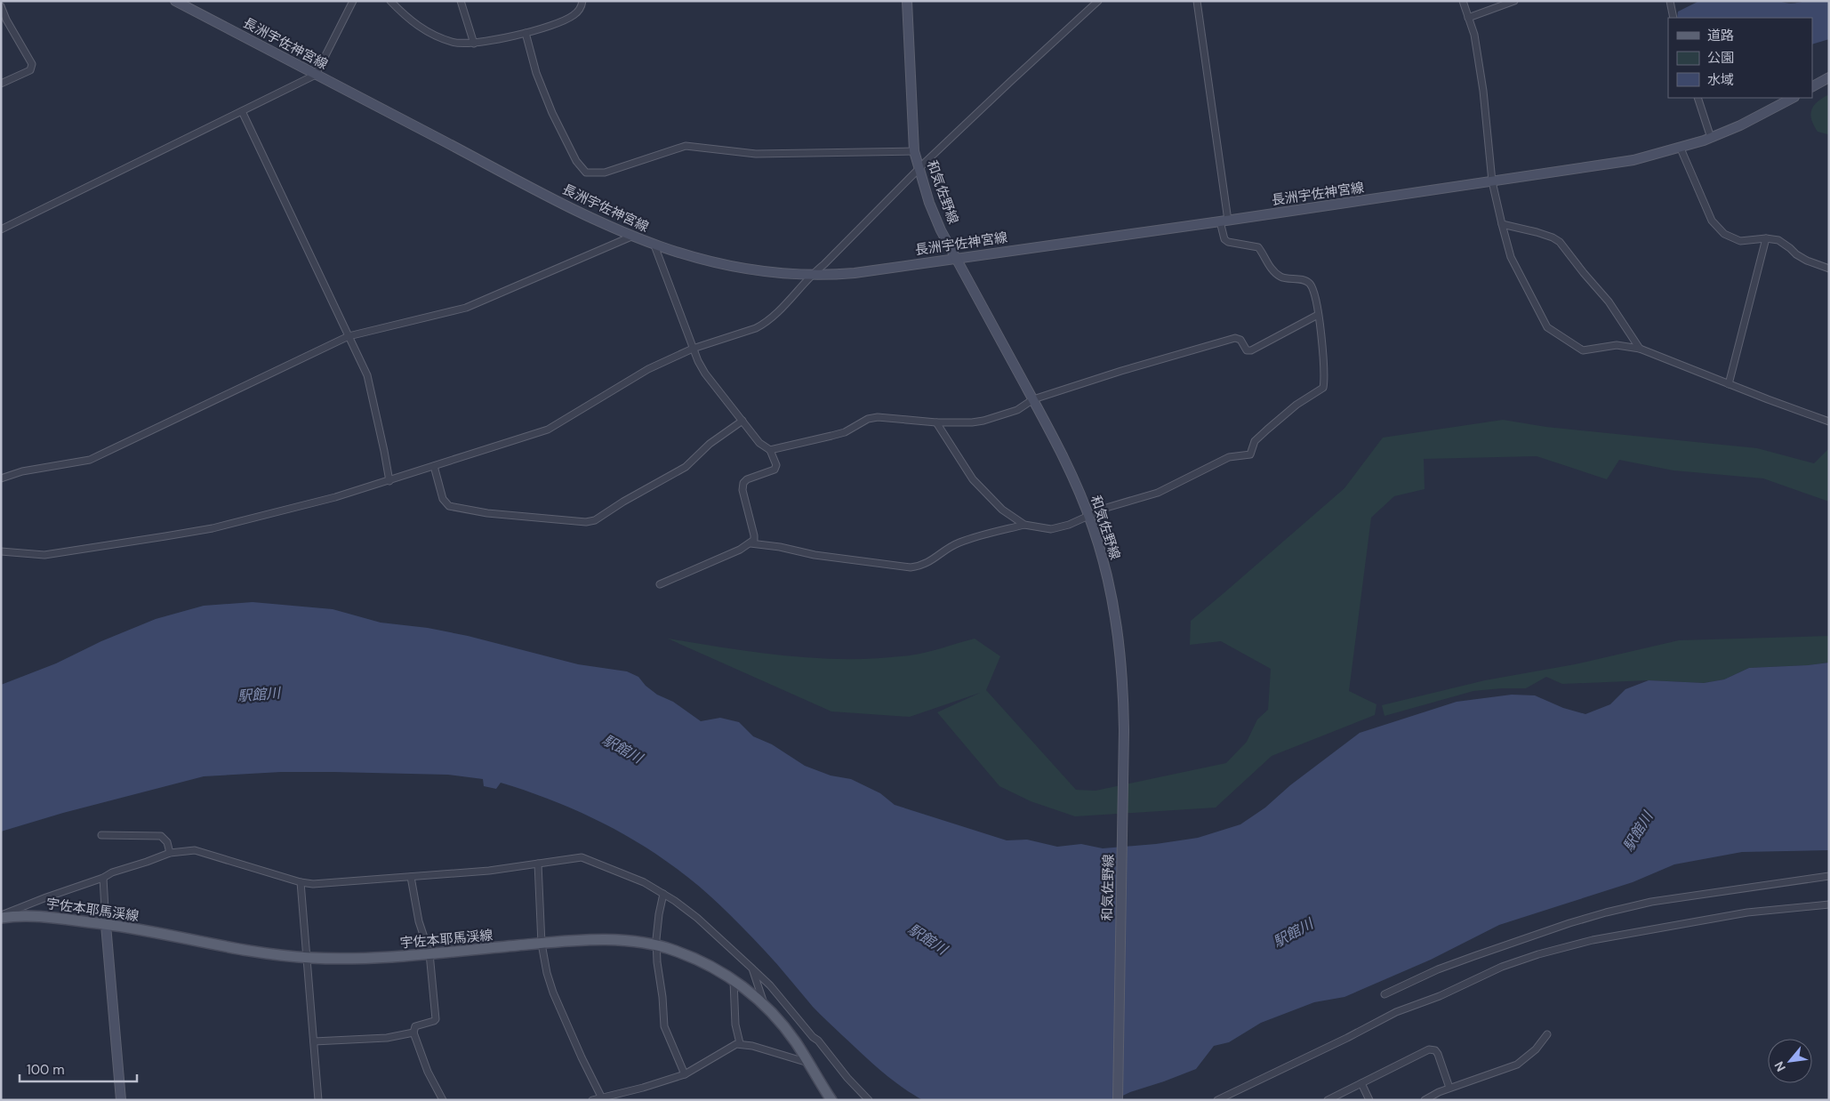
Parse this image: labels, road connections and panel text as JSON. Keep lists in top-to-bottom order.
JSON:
{
  "streets": {
    "main road": ["長洲宇佐神宮線", "和気佐野線", "宇佐本耶馬渓線"]
  },
  "crossings": [
    ["長洲宇佐神宮線", "和気佐野線"]
  ],
  "water": ["駅館川"],
  "legend": ["道路", "公園", "水域"],
  "scale_bar": "100 m",
  "north": "bottom left"
}
